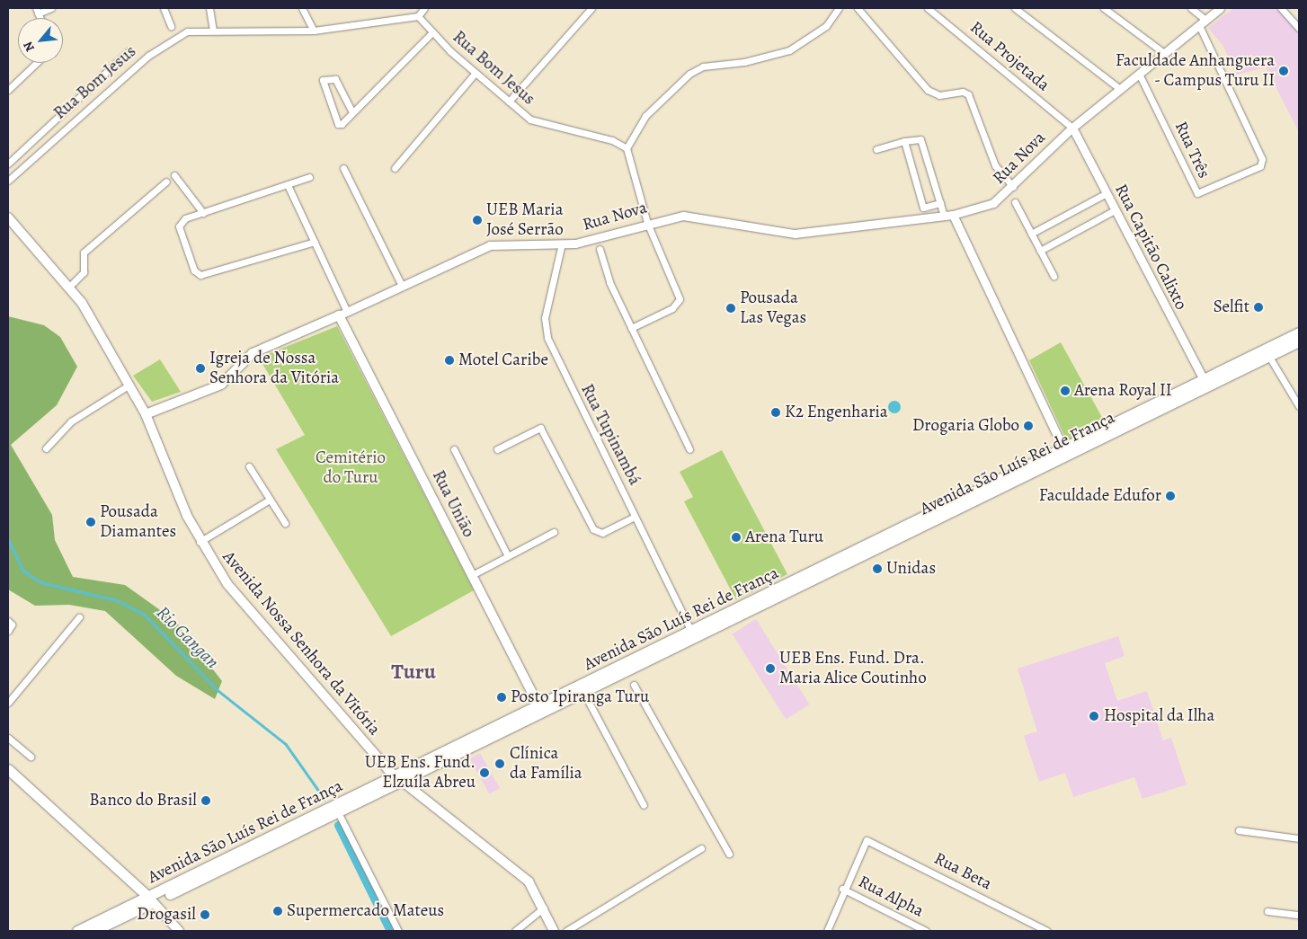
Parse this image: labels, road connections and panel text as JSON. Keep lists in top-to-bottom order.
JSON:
{
  "streets": {
    "main road": [
      "Rua Nova",
      "Avenida São Luís Rei de França",
      "Rua União",
      "Avenida Nossa Senhora da Vitória"
    ],
    "street": [
      "Rua Projetada",
      "Rua Bom Jesus",
      "Rua Três",
      "Rua Capitão Calixto",
      "Rua Tupinambá",
      "Rua Beta",
      "Rua Alpha"
    ]
  },
  "crossings": [
    ["Rua Projetada", "Rua Nova"],
    ["Rua Projetada", "Rua Capitão Calixto"],
    ["Rua Três", "Rua Nova"],
    ["Rua Nova", "Rua Capitão Calixto"],
    ["Rua Nova", "Rua Tupinambá"],
    ["Rua Nova", "Rua União"],
    ["Rua Nova", "Avenida Nossa Senhora da Vitória"],
    ["Rua Capitão Calixto", "Avenida São Luís Rei de França"],
    ["Rua Tupinambá", "Avenida São Luís Rei de França"],
    ["Avenida São Luís Rei de França", "Rua União"],
    ["Avenida São Luís Rei de França", "Avenida Nossa Senhora da Vitória"],
    ["Rua Beta", "Rua Alpha"]
  ],
  "districts": ["Turu"],
  "water": ["Rio Gangan"],
  "parks": ["Cemitério do Turu"],
  "places": [
    "Faculdade Anhanguera - Campus Turu II",
    "UEB Maria José Serrão",
    "Selfit",
    "Pousada Las Vegas",
    "Motel Caribe",
    "Igreja de Nossa Senhora da Vitória",
    "Arena Royal II",
    "K2 Engenharia",
    "Drogaria Globo",
    "Faculdade Edufor",
    "Pousada Diamantes",
    "Arena Turu",
    "Unidas",
    "UEB Ens. Fund. Dra. Maria Alice Coutinho",
    "Posto Ipiranga Turu",
    "Hospital da Ilha",
    "Clínica da Família",
    "UEB Ens. Fund. Elzuíla Abreu",
    "Banco do Brasil",
    "Supermercado Mateus",
    "Drogasil"
  ],
  "north": "bottom left"
}
